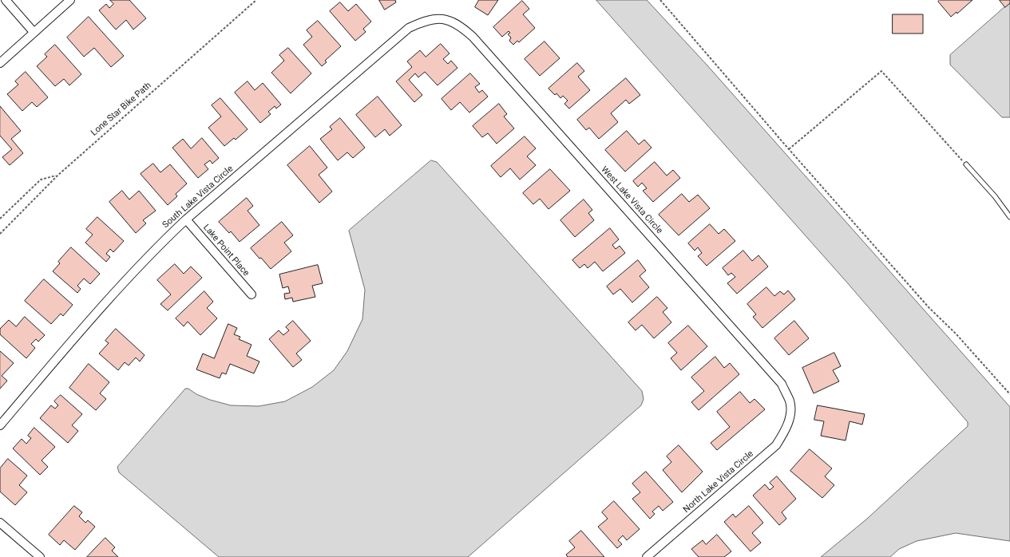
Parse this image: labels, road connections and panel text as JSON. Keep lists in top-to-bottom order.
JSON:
{
  "streets": {
    "street": [
      "South Lake Vista Circle",
      "West Lake Vista Circle",
      "Lake Point Place",
      "North Lake Vista Circle"
    ],
    "path": ["Lone Star Bike Path"]
  },
  "crossings": [
    ["South Lake Vista Circle", "West Lake Vista Circle"],
    ["South Lake Vista Circle", "Lake Point Place"],
    ["West Lake Vista Circle", "North Lake Vista Circle"]
  ]
}
